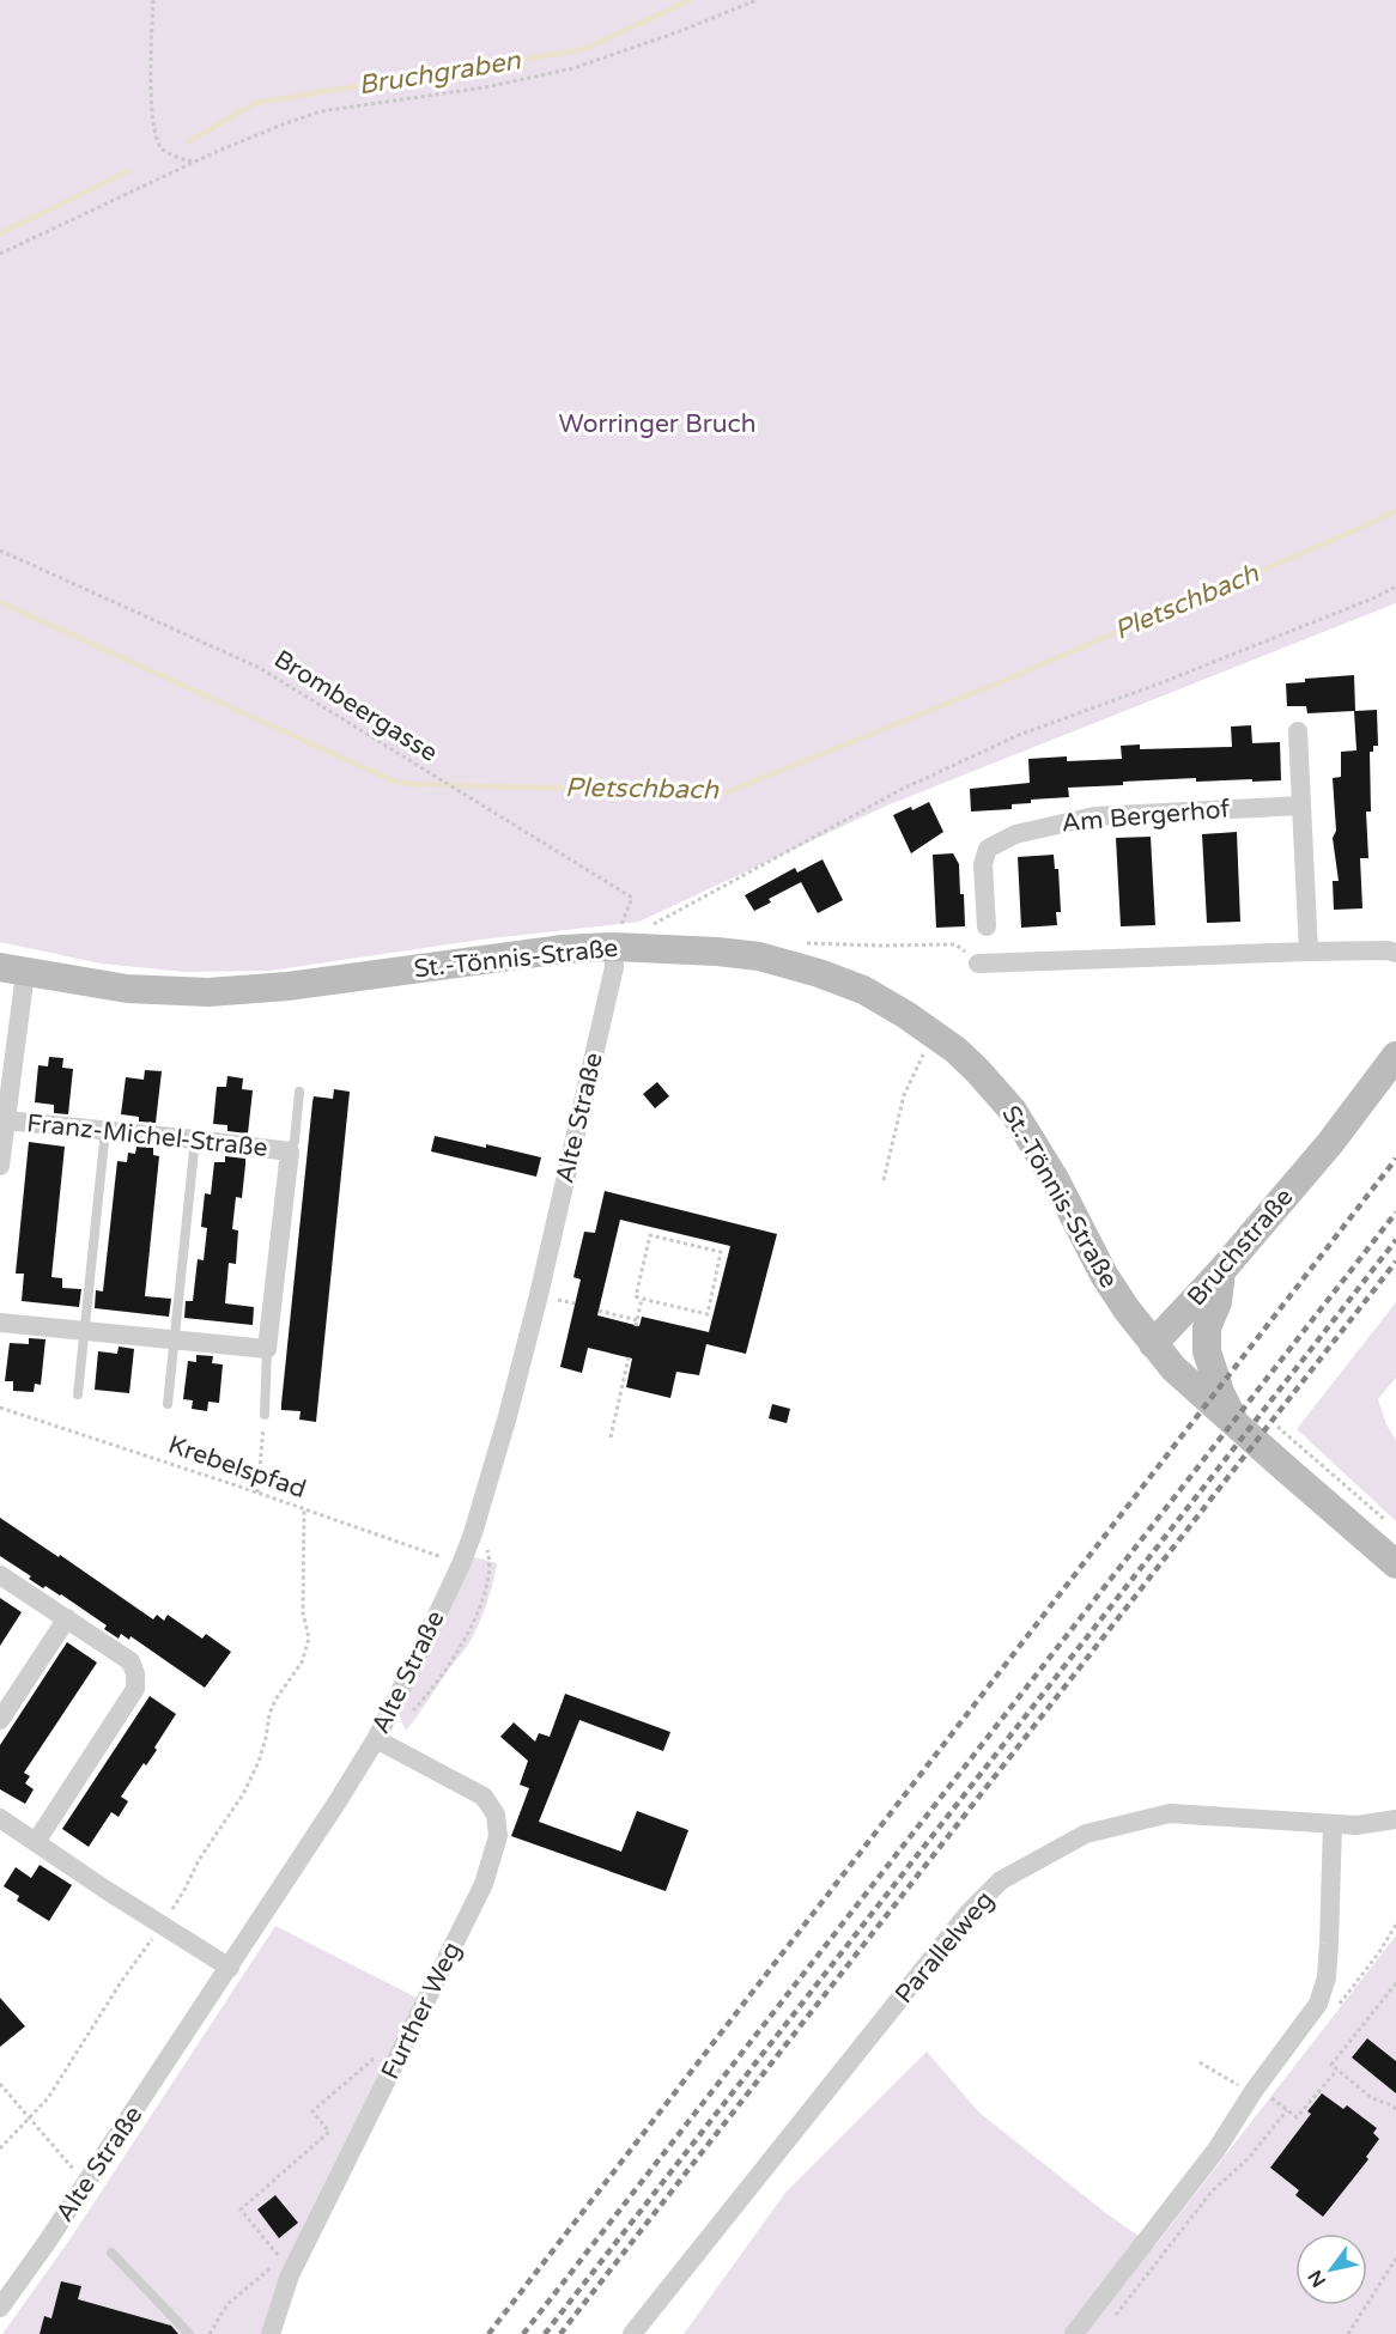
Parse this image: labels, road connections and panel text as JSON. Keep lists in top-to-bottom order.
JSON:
{
  "streets": {
    "main road": ["St.-Tönnis-Straße", "Bruchstraße"],
    "street": [
      "Am Bergerhof",
      "Alte Straße",
      "Franz-Michel-Straße",
      "Parallelweg",
      "Further Weg"
    ],
    "path": ["Brombeergasse", "Krebelspfad"]
  },
  "crossings": [
    ["Brombeergasse", "St.-Tönnis-Straße"],
    ["Brombeergasse", "Alte Straße"],
    ["St.-Tönnis-Straße", "Alte Straße"],
    ["St.-Tönnis-Straße", "Bruchstraße"],
    ["Alte Straße", "Krebelspfad"],
    ["Alte Straße", "Further Weg"]
  ],
  "water": ["Bruchgraben", "Pletschbach"],
  "parks": ["Worringer Bruch"],
  "north": "bottom left"
}
